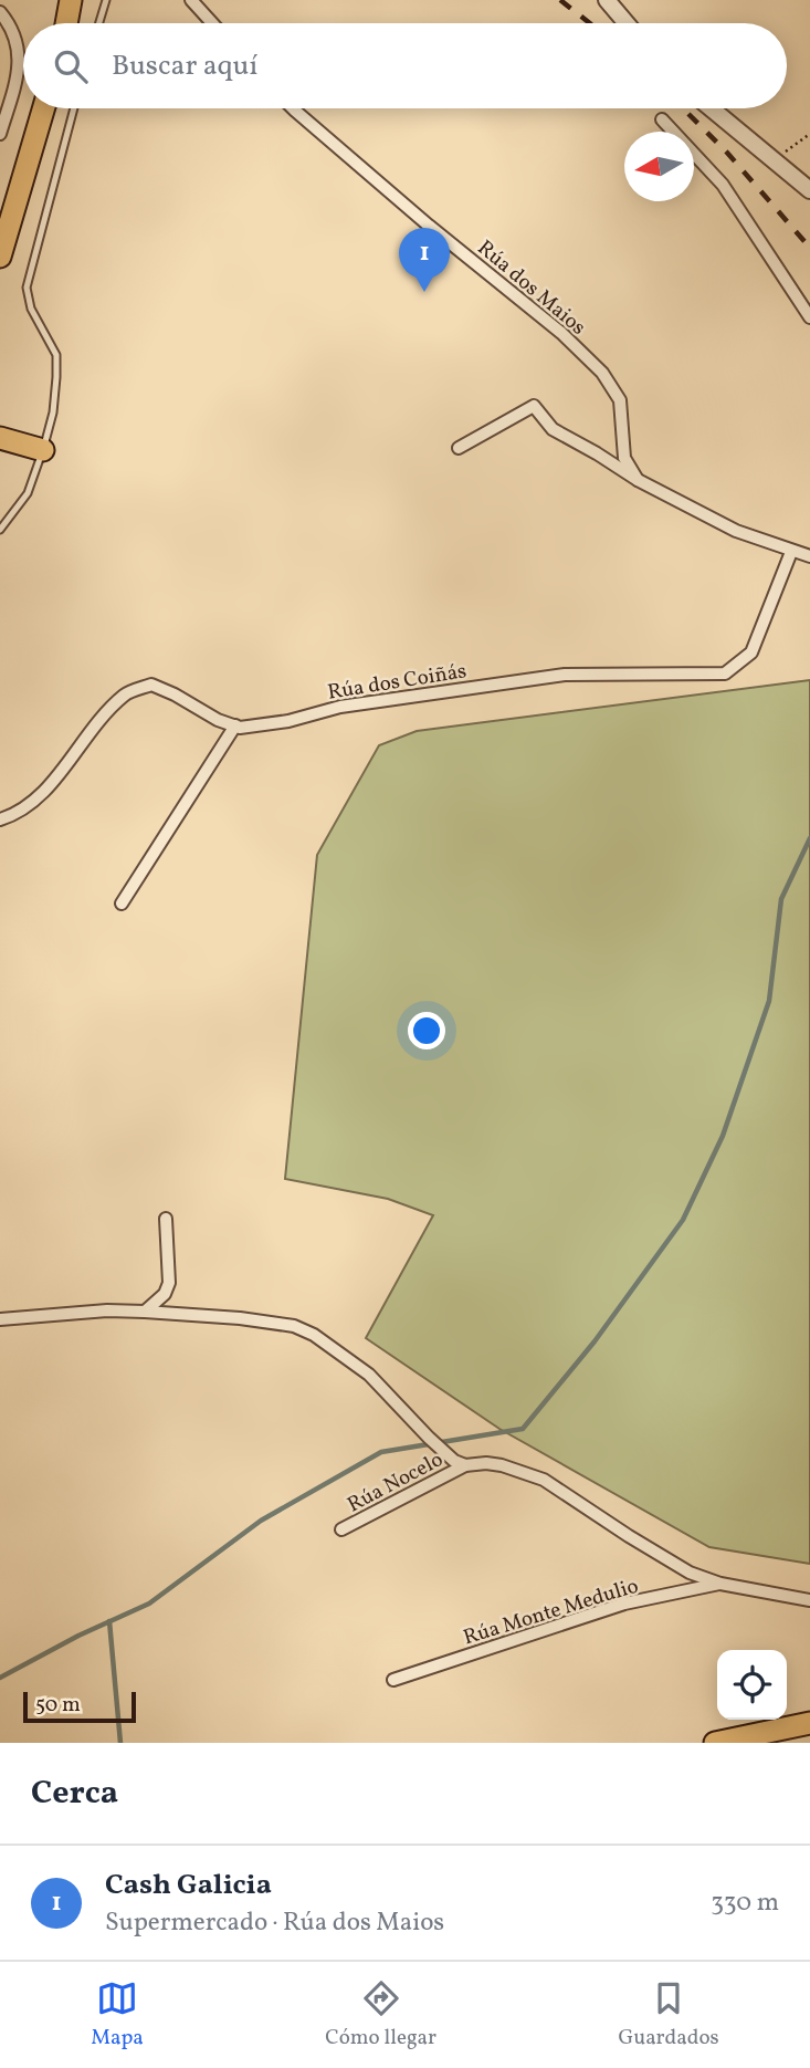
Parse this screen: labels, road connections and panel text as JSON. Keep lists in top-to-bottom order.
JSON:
{
  "streets": {
    "street": [
      "Rúa dos Maios",
      "Rúa dos Coiñás",
      "Rúa Nocelo",
      "Rúa Monte Medulio"
    ]
  },
  "scale_bar": "50 m",
  "north": "left",
  "page": {
    "search": "Buscar aquí",
    "pins": "1",
    "scale": "50 m",
    "heading": "Cerca",
    "list": [
      {
        "mark": "1",
        "name": "Cash Galicia",
        "note": "Supermercado · Rúa dos Maios",
        "value": "330 m"
      }
    ],
    "nav": ["Mapa", "Cómo llegar", "Guardados"]
  }
}
